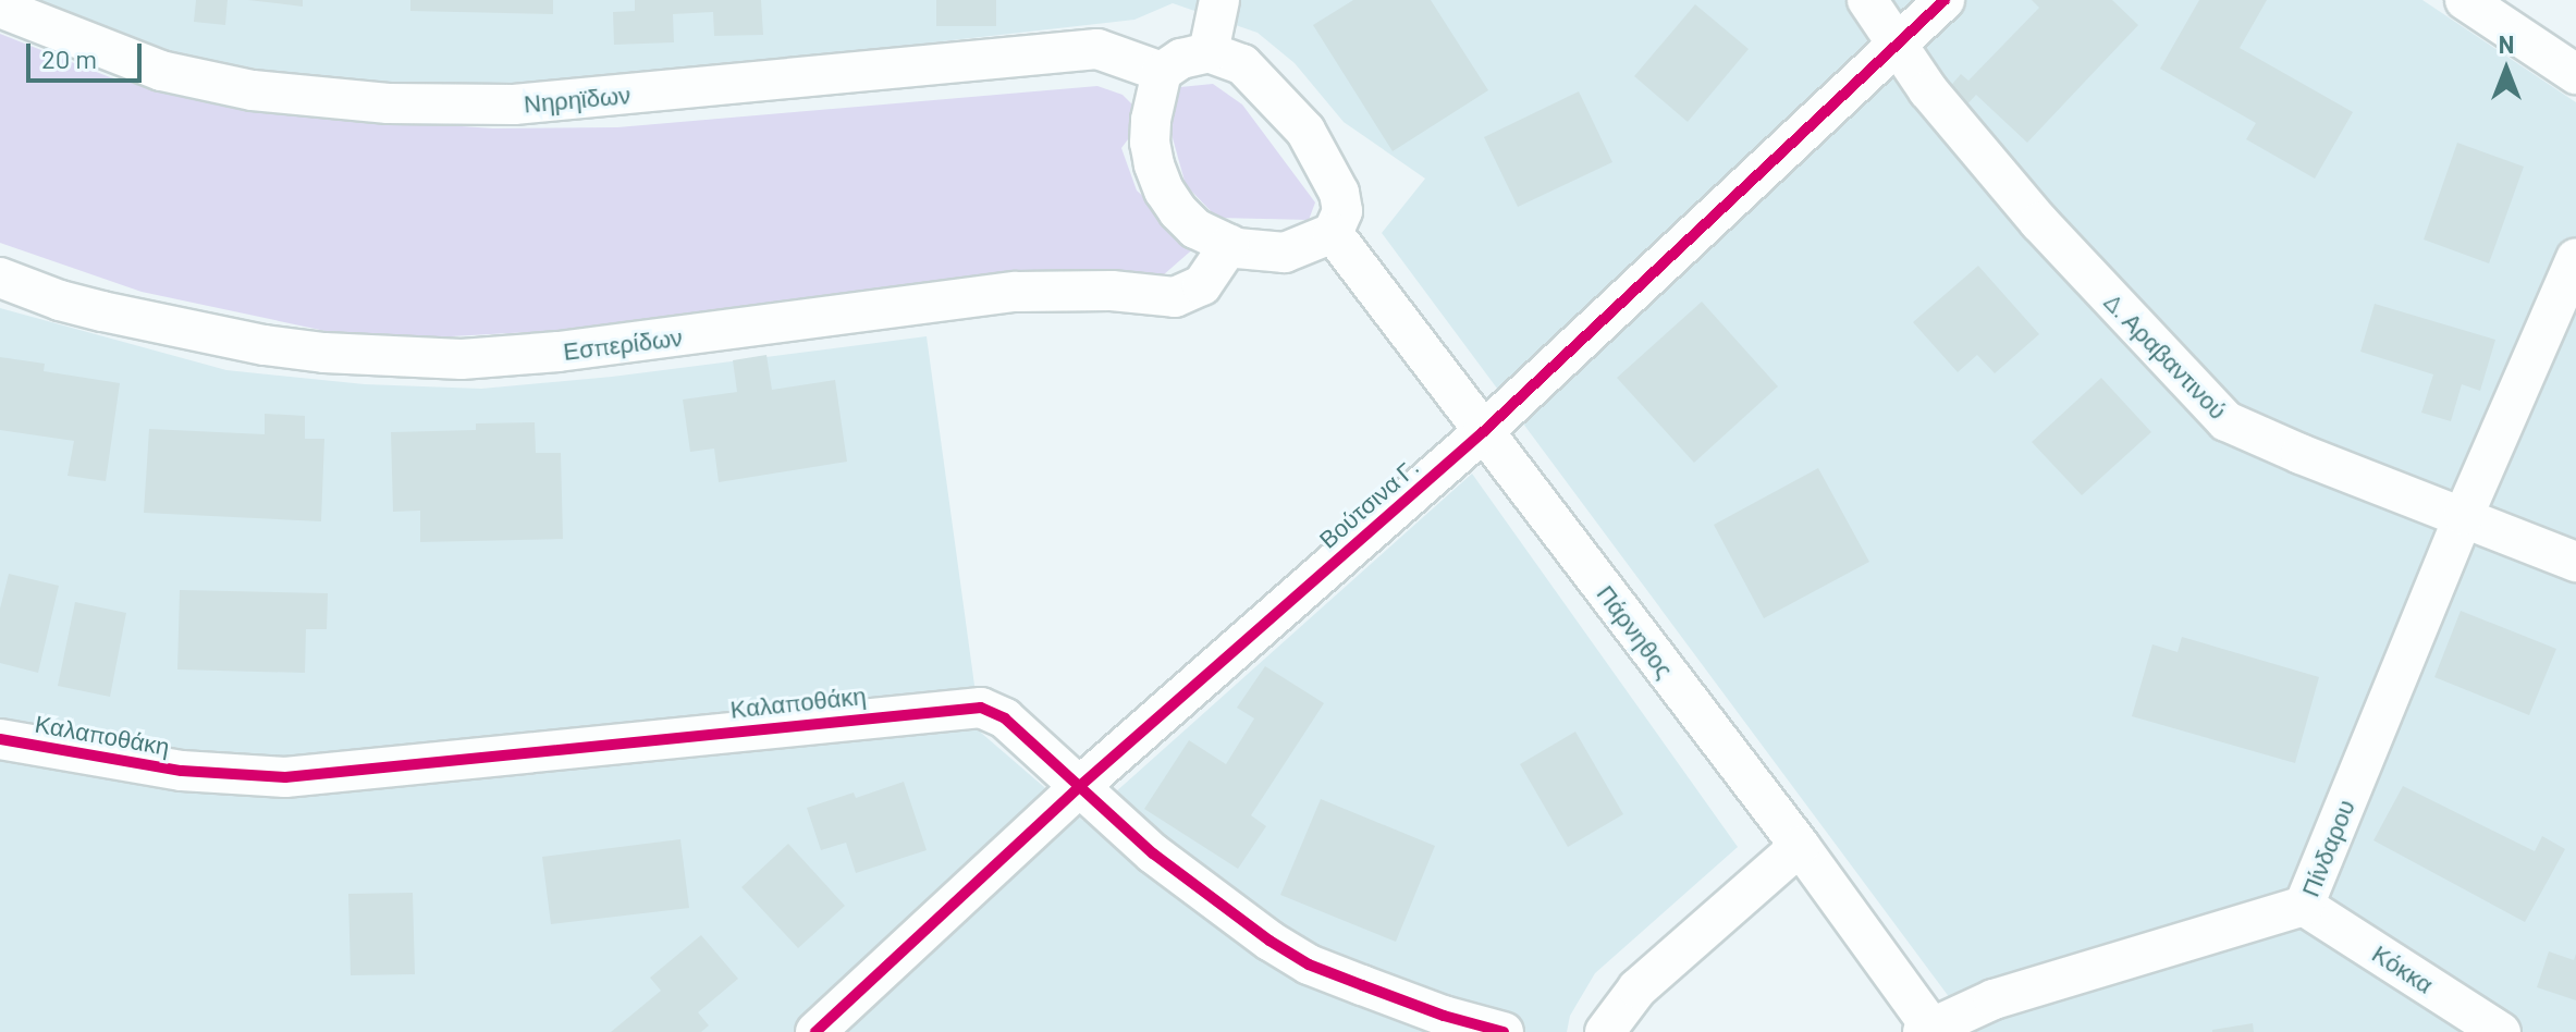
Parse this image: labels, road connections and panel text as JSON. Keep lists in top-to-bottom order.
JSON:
{
  "streets": {
    "street": [
      "Νηρηϊδων",
      "Εσπερίδων",
      "Δ. Αραβαντινού",
      "Βούτσινα Γ.",
      "Πάρνηθος",
      "Καλαποθάκη",
      "Πίνδαρου",
      "Κόκκα"
    ]
  },
  "crossings": [
    ["Νηρηϊδων", "Εσπερίδων"],
    ["Νηρηϊδων", "Πάρνηθος"],
    ["Εσπερίδων", "Πάρνηθος"],
    ["Δ. Αραβαντινού", "Βούτσινα Γ."],
    ["Δ. Αραβαντινού", "Πίνδαρου"],
    ["Βούτσινα Γ.", "Πάρνηθος"],
    ["Βούτσινα Γ.", "Καλαποθάκη"],
    ["Πάρνηθος", "Πίνδαρου"],
    ["Πίνδαρου", "Κόκκα"]
  ],
  "scale_bar": "20 m",
  "north": "top"
}
